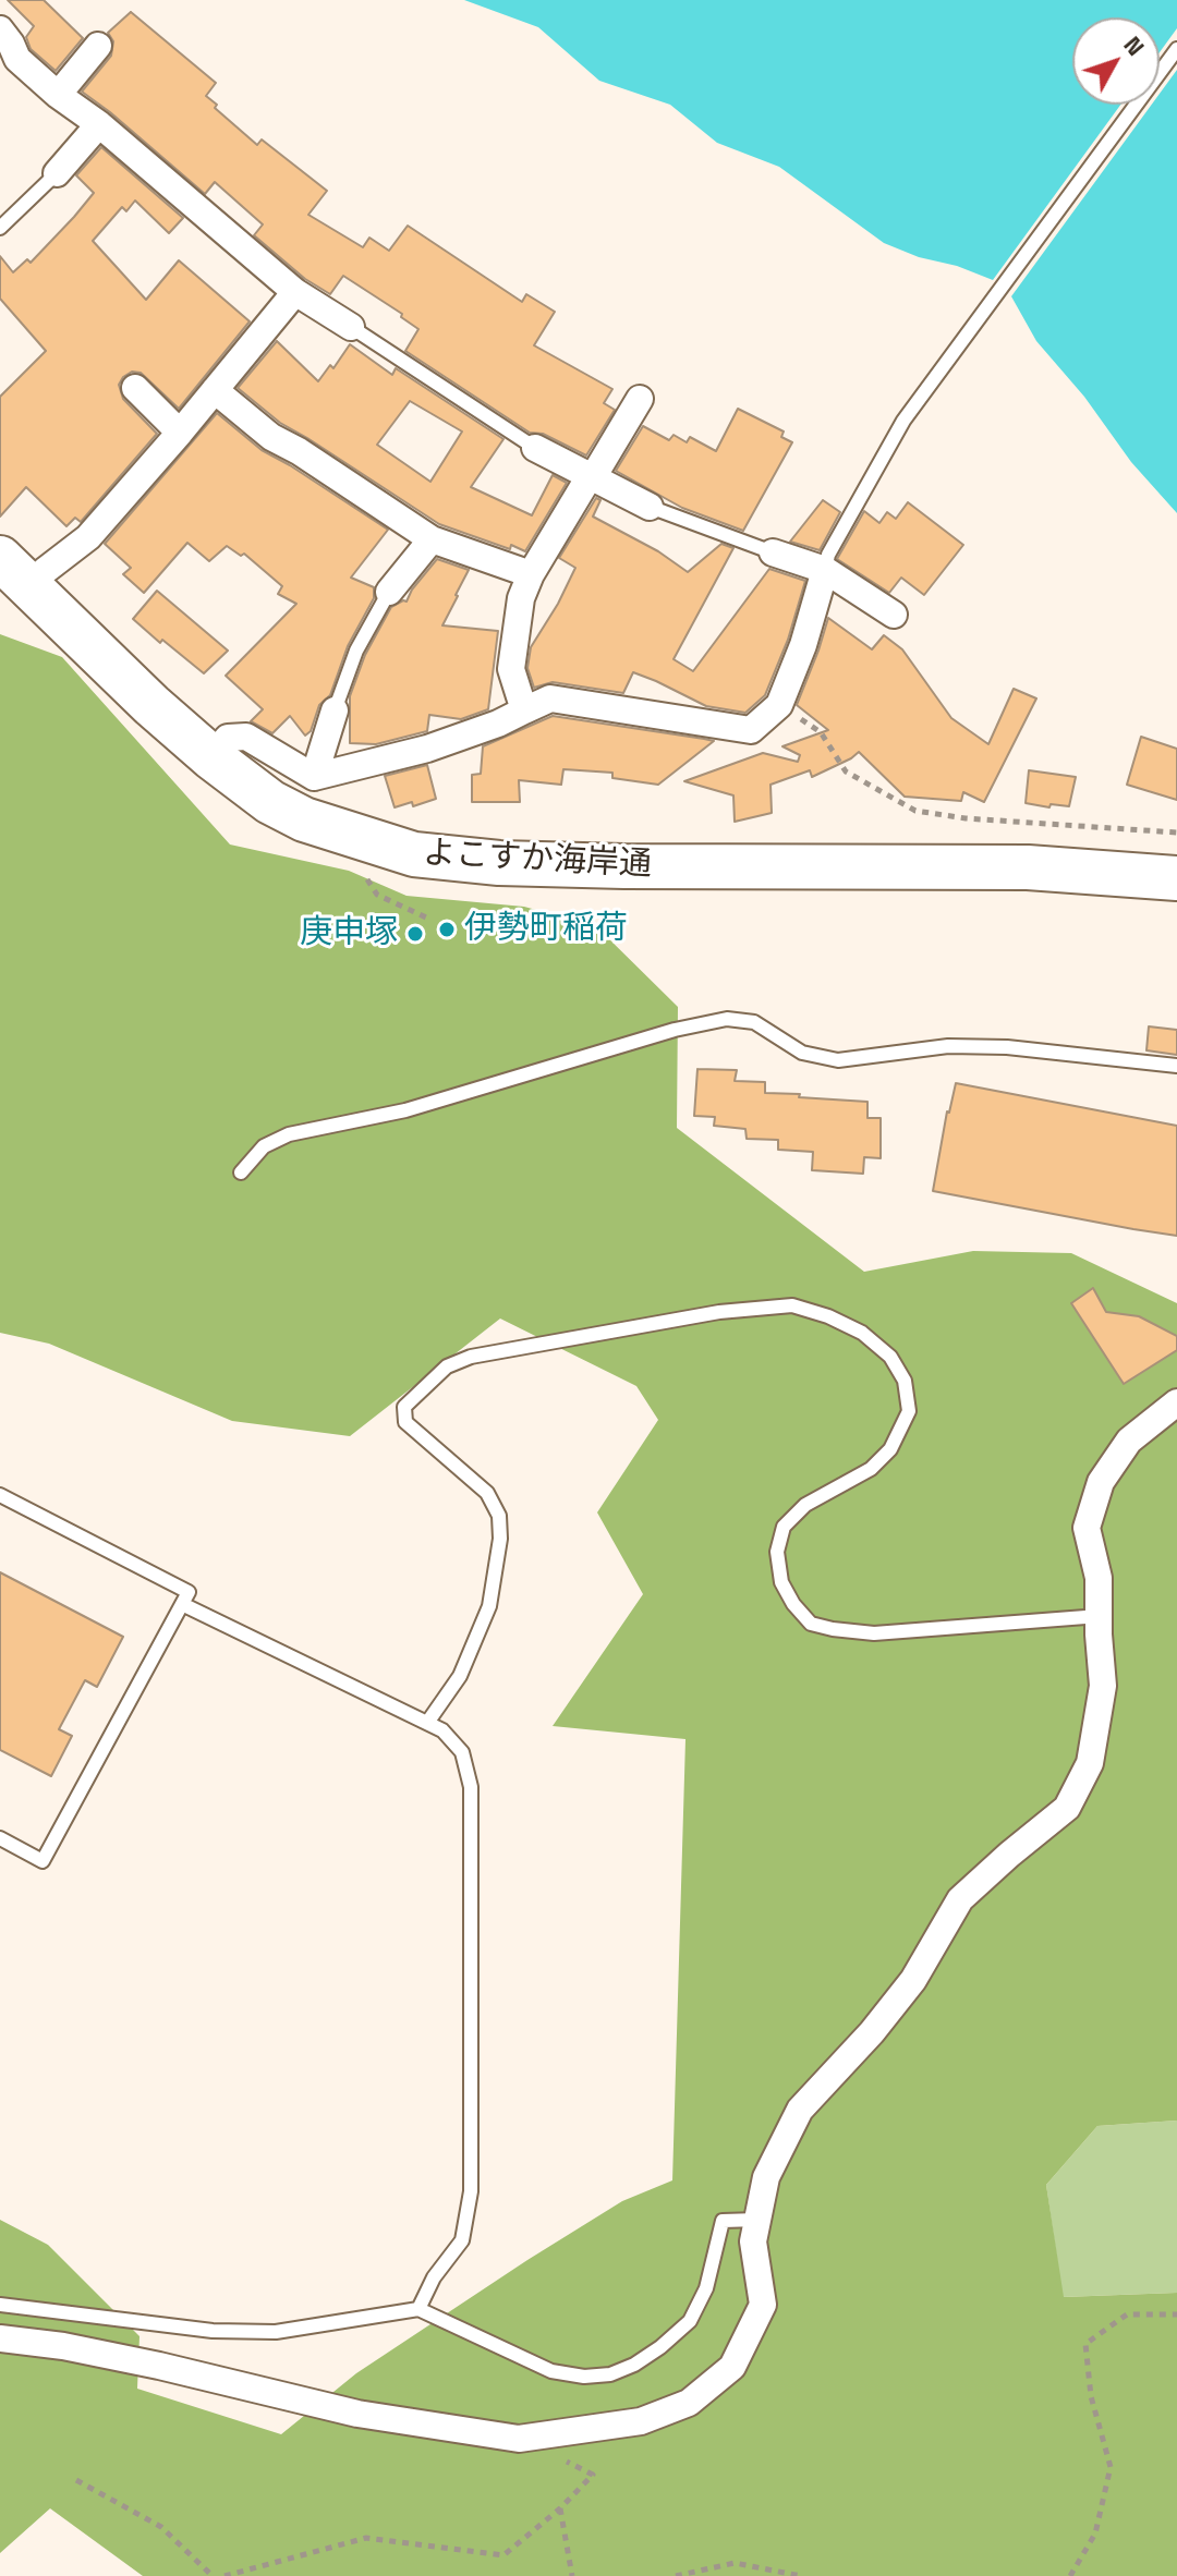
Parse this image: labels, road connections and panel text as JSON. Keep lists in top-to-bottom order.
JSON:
{
  "streets": {
    "highway": ["よこすか海岸通"]
  },
  "places": ["伊勢町稲荷", "庚申塚"],
  "north": "top right"
}
